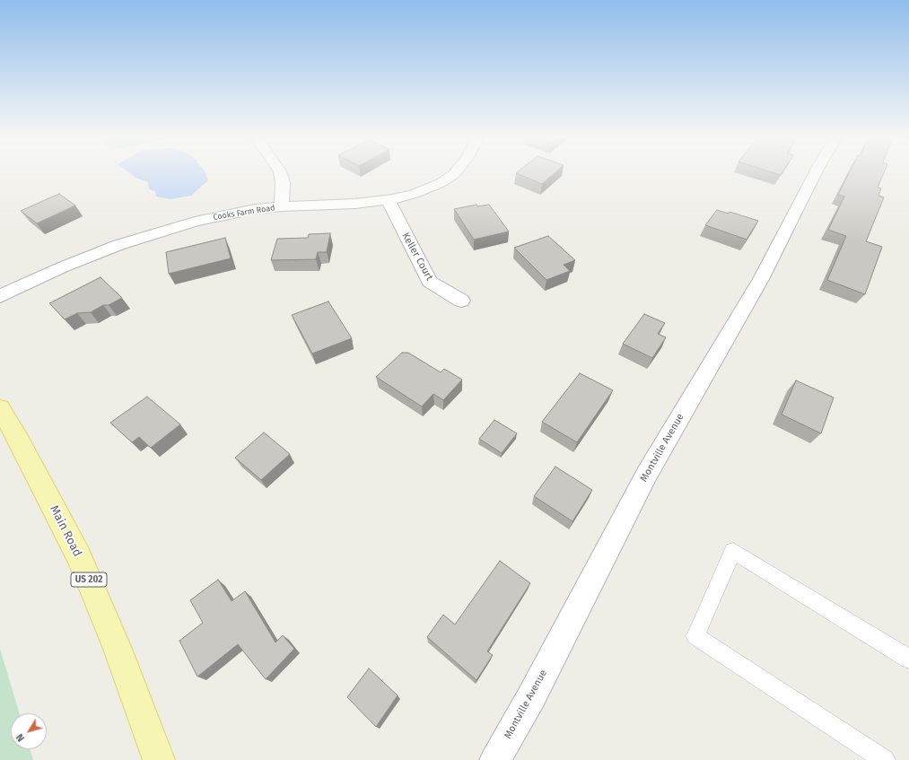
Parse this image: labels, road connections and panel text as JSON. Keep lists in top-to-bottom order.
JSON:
{
  "streets": {
    "main road": ["Main Road", "US 202"],
    "street": ["Cooks Farm Road", "Keller Court", "Montville Avenue"]
  },
  "crossings": [
    ["Cooks Farm Road", "Keller Court"]
  ],
  "north": "bottom left"
}
